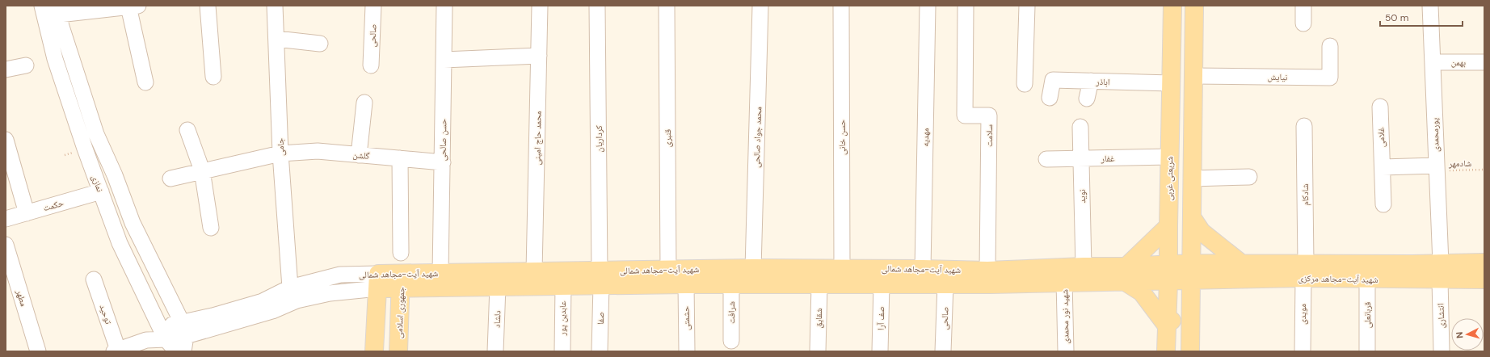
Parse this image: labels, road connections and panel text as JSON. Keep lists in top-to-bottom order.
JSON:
{
  "streets": {
    "main road": [
      "شریعتی غربی",
      "شهید آیت-مجاهد شمالی",
      "شهید آیت-مجاهد مرکزی",
      "جمهوری اسلامی"
    ],
    "street": [
      "صالحی",
      "بهمن",
      "نیایش",
      "اباذر",
      "پورمحمدی",
      "سلامت",
      "محمد جواد صالحی",
      "حسن خانی",
      "مهدیه",
      "غلامی",
      "محمد حاج امینی",
      "قنبری",
      "کرداریان",
      "حسن صالحی",
      "جامی",
      "گلشن",
      "غفار",
      "نمازی",
      "شادکام",
      "نوید",
      "حکمت",
      "مطهر",
      "شرافت",
      "توحید",
      "مویدی",
      "قربانعلی",
      "انتشاری",
      "شهید نور محمدی",
      "عابدین پور",
      "صفا",
      "حشمتی",
      "شقایق",
      "صف آرا",
      "دلشاد"
    ],
    "path": ["شادمهر"]
  },
  "crossings": [
    ["صالحی", "شهید آیت-مجاهد شمالی"],
    ["بهمن", "پورمحمدی"],
    ["اباذر", "شریعتی غربی"],
    ["پورمحمدی", "شادمهر"],
    ["پورمحمدی", "شهید آیت-مجاهد مرکزی"],
    ["پورمحمدی", "انتشاری"],
    ["سلامت", "شهید آیت-مجاهد شمالی"],
    ["محمد جواد صالحی", "شهید آیت-مجاهد شمالی"],
    ["حسن خانی", "شهید آیت-مجاهد شمالی"],
    ["مهدیه", "شهید آیت-مجاهد شمالی"],
    ["محمد حاج امینی", "شهید آیت-مجاهد شمالی"],
    ["قنبری", "شهید آیت-مجاهد شمالی"],
    ["کرداریان", "شهید آیت-مجاهد شمالی"],
    ["کرداریان", "صفا"],
    ["حسن صالحی", "گلشن"],
    ["حسن صالحی", "شهید آیت-مجاهد شمالی"],
    ["جامی", "گلشن"],
    ["جامی", "شهید آیت-مجاهد شمالی"],
    ["غفار", "شریعتی غربی"],
    ["غفار", "نوید"],
    ["شریعتی غربی", "شهید آیت-مجاهد شمالی"],
    ["نمازی", "حکمت"],
    ["نمازی", "شهید آیت-مجاهد شمالی"],
    ["شادکام", "شهید آیت-مجاهد مرکزی"],
    ["شادکام", "مویدی"],
    ["نوید", "شهید آیت-مجاهد شمالی"],
    ["شهید آیت-مجاهد شمالی", "شهید آیت-مجاهد مرکزی"],
    ["شهید آیت-مجاهد شمالی", "جمهوری اسلامی"],
    ["شهید آیت-مجاهد شمالی", "شرافت"],
    ["شهید آیت-مجاهد شمالی", "شهید نور محمدی"],
    ["شهید آیت-مجاهد شمالی", "عابدین پور"],
    ["شهید آیت-مجاهد شمالی", "صفا"],
    ["شهید آیت-مجاهد شمالی", "حشمتی"],
    ["شهید آیت-مجاهد شمالی", "شقایق"],
    ["شهید آیت-مجاهد شمالی", "صف آرا"],
    ["شهید آیت-مجاهد شمالی", "دلشاد"],
    ["شهید آیت-مجاهد مرکزی", "مویدی"],
    ["شهید آیت-مجاهد مرکزی", "قربانعلی"],
    ["شهید آیت-مجاهد مرکزی", "انتشاری"]
  ],
  "scale_bar": "50 m",
  "north": "left"
}
